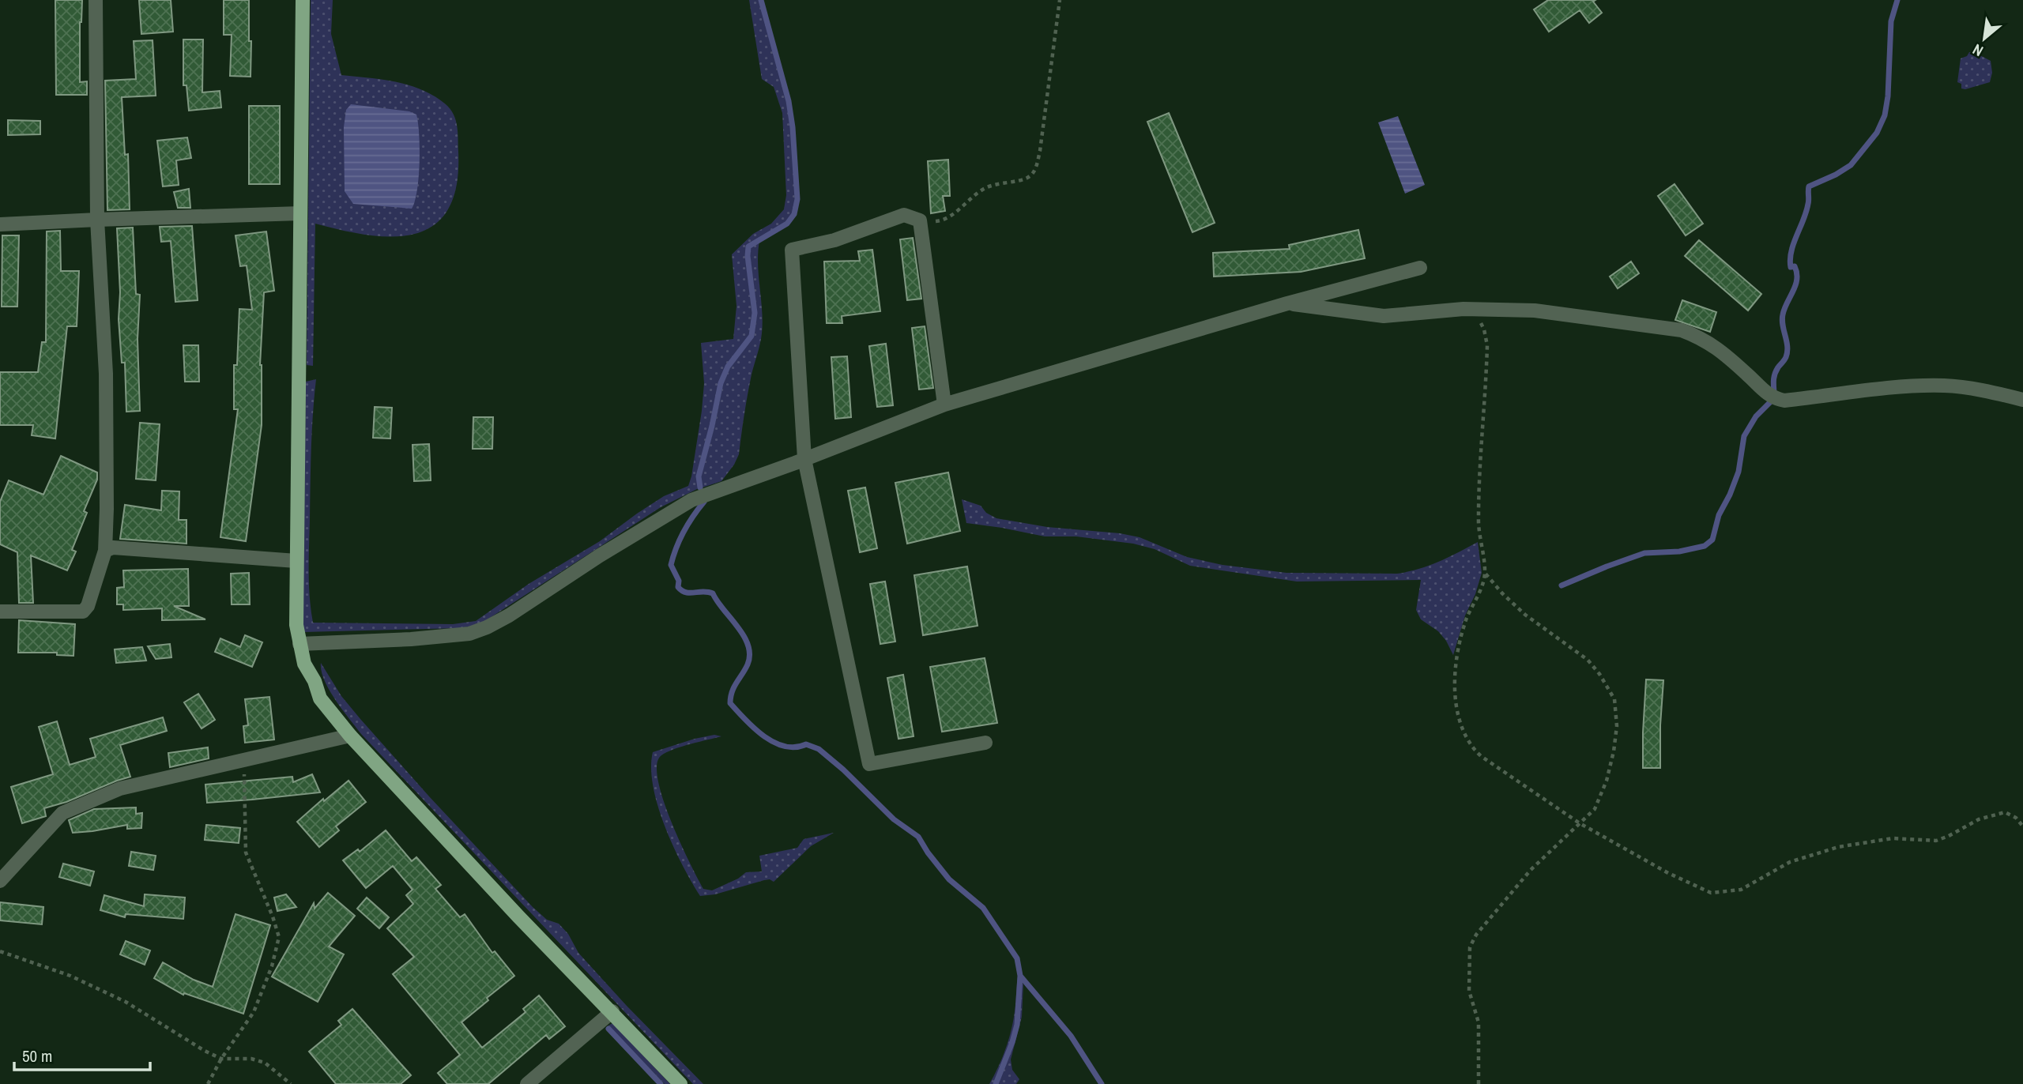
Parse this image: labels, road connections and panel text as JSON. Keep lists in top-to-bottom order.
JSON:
{
  "scale_bar": "50 m",
  "north": "bottom left"
}
